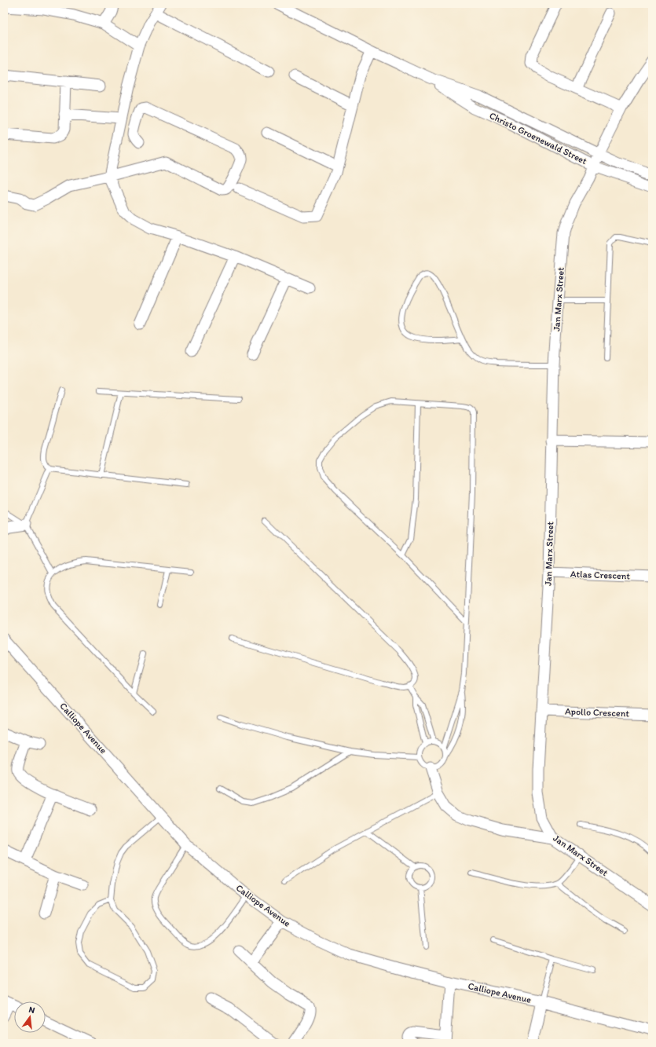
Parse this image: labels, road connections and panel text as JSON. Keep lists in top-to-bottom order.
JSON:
{
  "streets": {
    "street": [
      "Christo Groenewald Street",
      "Jan Marx Street",
      "Atlas Crescent",
      "Apollo Crescent",
      "Calliope Avenue"
    ]
  },
  "crossings": [
    ["Christo Groenewald Street", "Jan Marx Street"],
    ["Jan Marx Street", "Atlas Crescent"],
    ["Jan Marx Street", "Apollo Crescent"]
  ],
  "north": "top"
}
